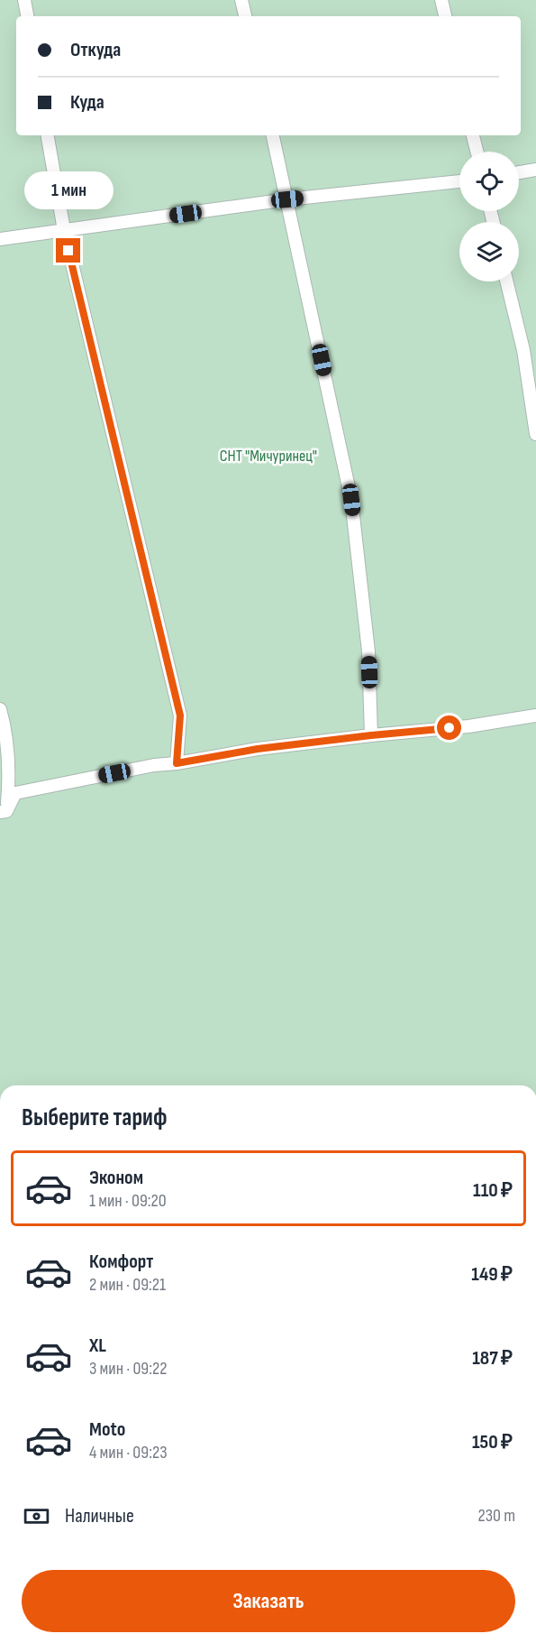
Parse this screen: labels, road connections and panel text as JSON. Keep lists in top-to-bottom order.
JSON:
{
  "parks": ["СНТ \"Мичуринец\""],
  "page": {
    "banner": ["Откуда", "Куда"],
    "bubble": "1 мин",
    "heading": "Выберите тариф",
    "list": [
      {
        "name": "Эконом",
        "note": "1 мин · 09:20",
        "value": "110 ₽"
      },
      {
        "name": "Комфорт",
        "note": "2 мин · 09:21",
        "value": "149 ₽"
      },
      {
        "name": "XL",
        "note": "3 мин · 09:22",
        "value": "187 ₽"
      },
      {
        "name": "Moto",
        "note": "4 мин · 09:23",
        "value": "150 ₽"
      }
    ],
    "pay": ["Наличные", "230 m"],
    "buttons": "Заказать"
  }
}
